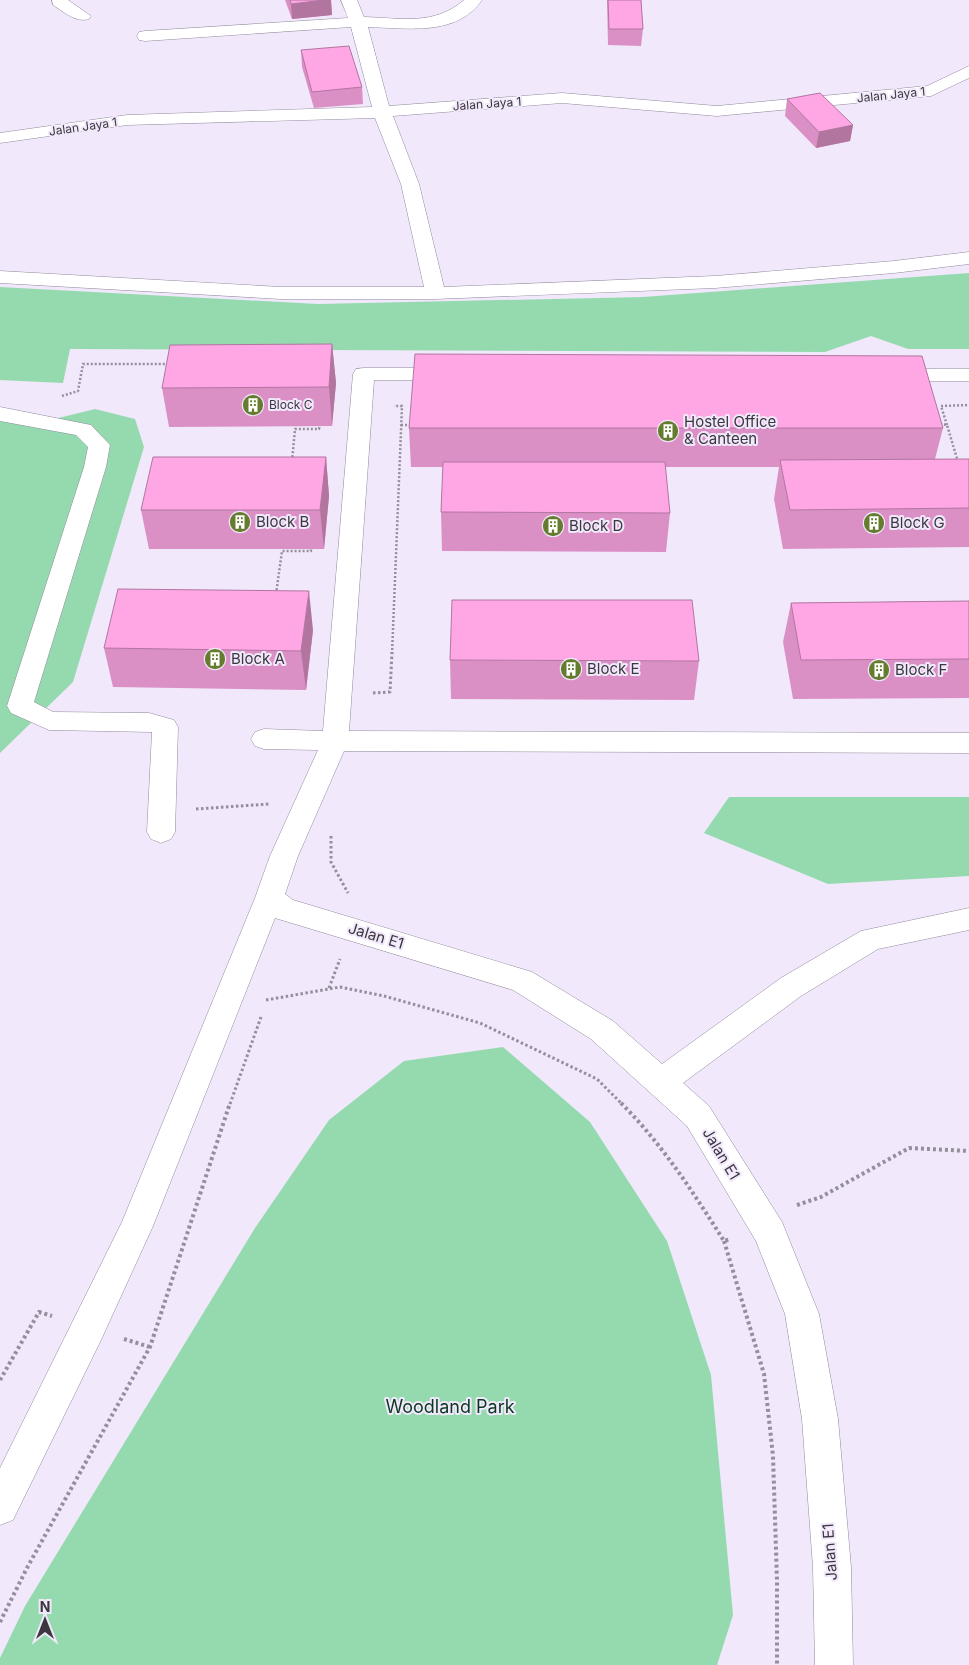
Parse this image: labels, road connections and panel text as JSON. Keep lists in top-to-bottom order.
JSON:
{
  "streets": {
    "street": ["Jalan Jaya 1", "Jalan E1"]
  },
  "parks": ["Woodland Park"],
  "places": {
    "building": [
      "Block C",
      "Hostel Office & Canteen",
      "Block B",
      "Block G",
      "Block D",
      "Block A",
      "Block E",
      "Block F"
    ]
  },
  "north": "top"
}
